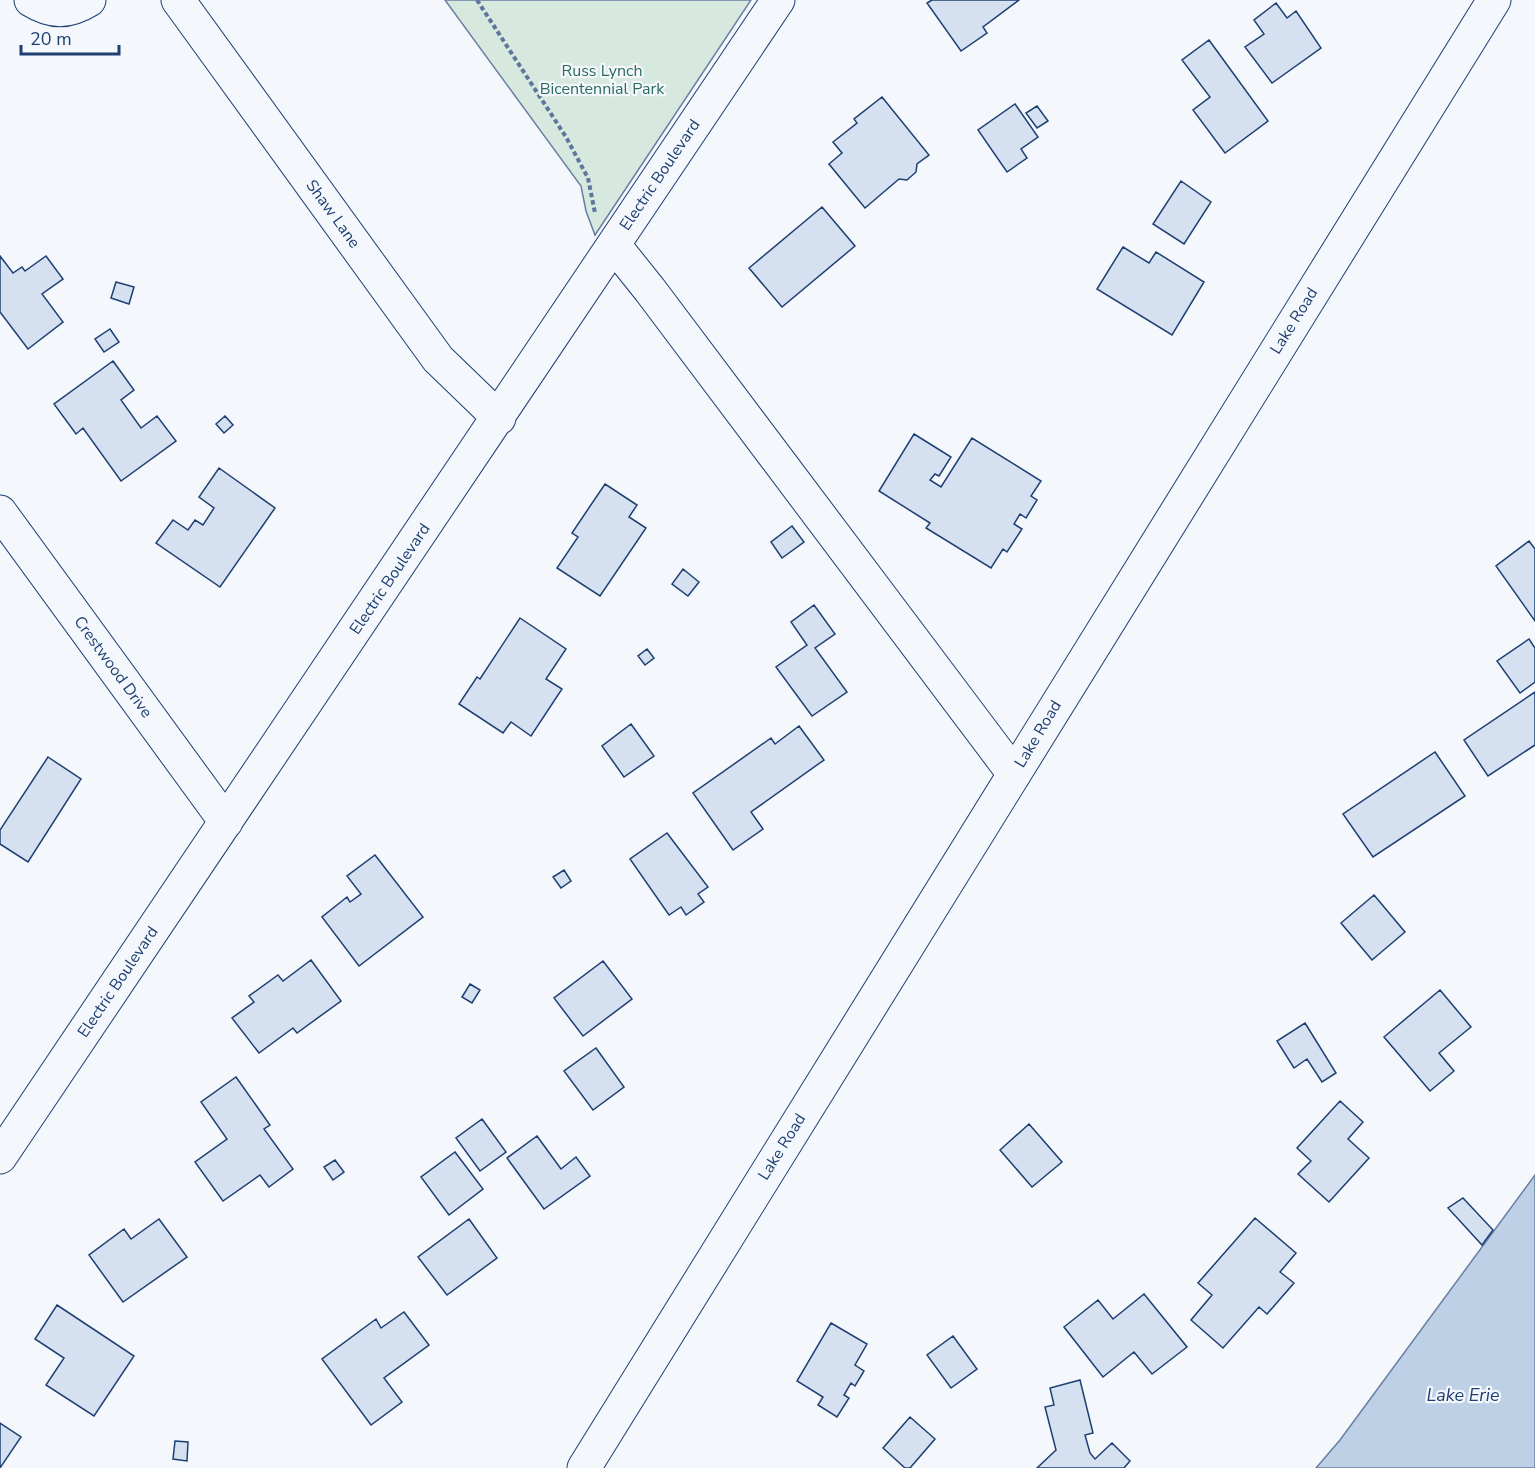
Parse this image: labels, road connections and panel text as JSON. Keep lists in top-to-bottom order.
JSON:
{
  "streets": {
    "street": [
      "Electric Boulevard",
      "Shaw Lane",
      "Lake Road",
      "Crestwood Drive"
    ]
  },
  "crossings": [
    ["Electric Boulevard", "Shaw Lane"],
    ["Electric Boulevard", "Crestwood Drive"]
  ],
  "water": ["Lake Erie"],
  "parks": ["Russ Lynch Bicentennial Park"],
  "scale_bar": "20 m"
}
